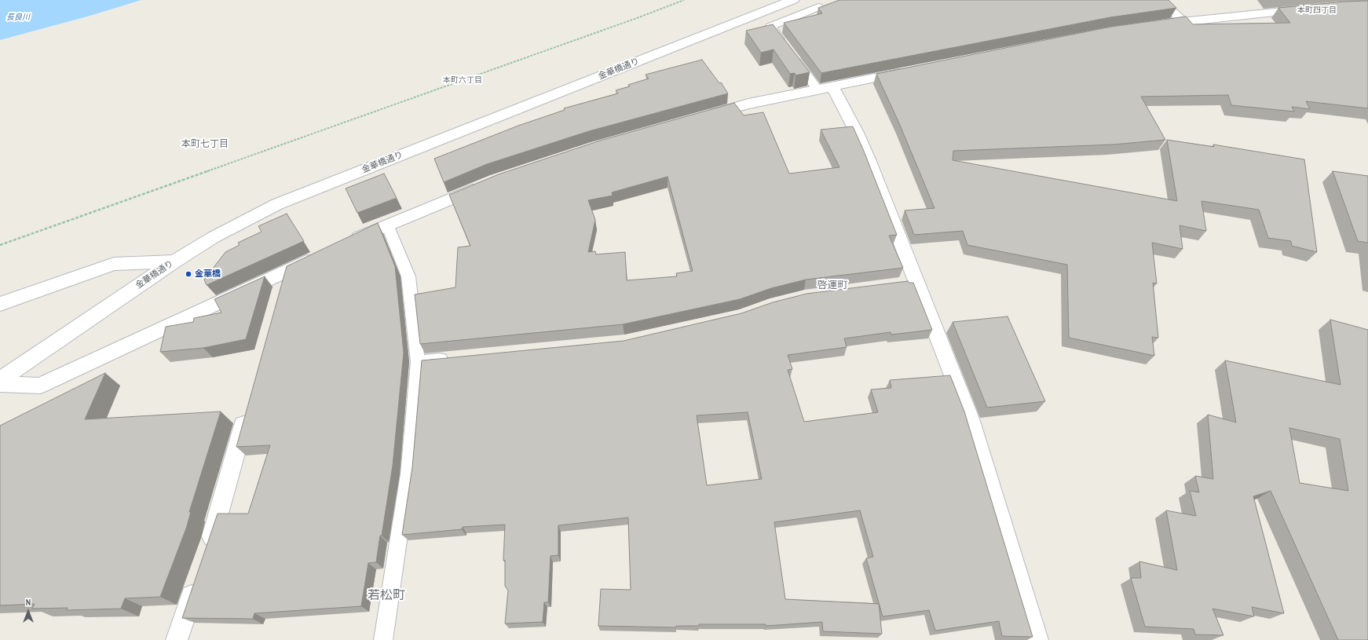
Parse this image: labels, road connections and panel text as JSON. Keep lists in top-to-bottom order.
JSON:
{
  "streets": {
    "street": ["金華橋通り"]
  },
  "districts": [
    "本町四丁目",
    "本町六丁目",
    "本町七丁目",
    "啓運町",
    "若松町"
  ],
  "water": ["長良川"],
  "places": ["金華橋"],
  "north": "top"
}
